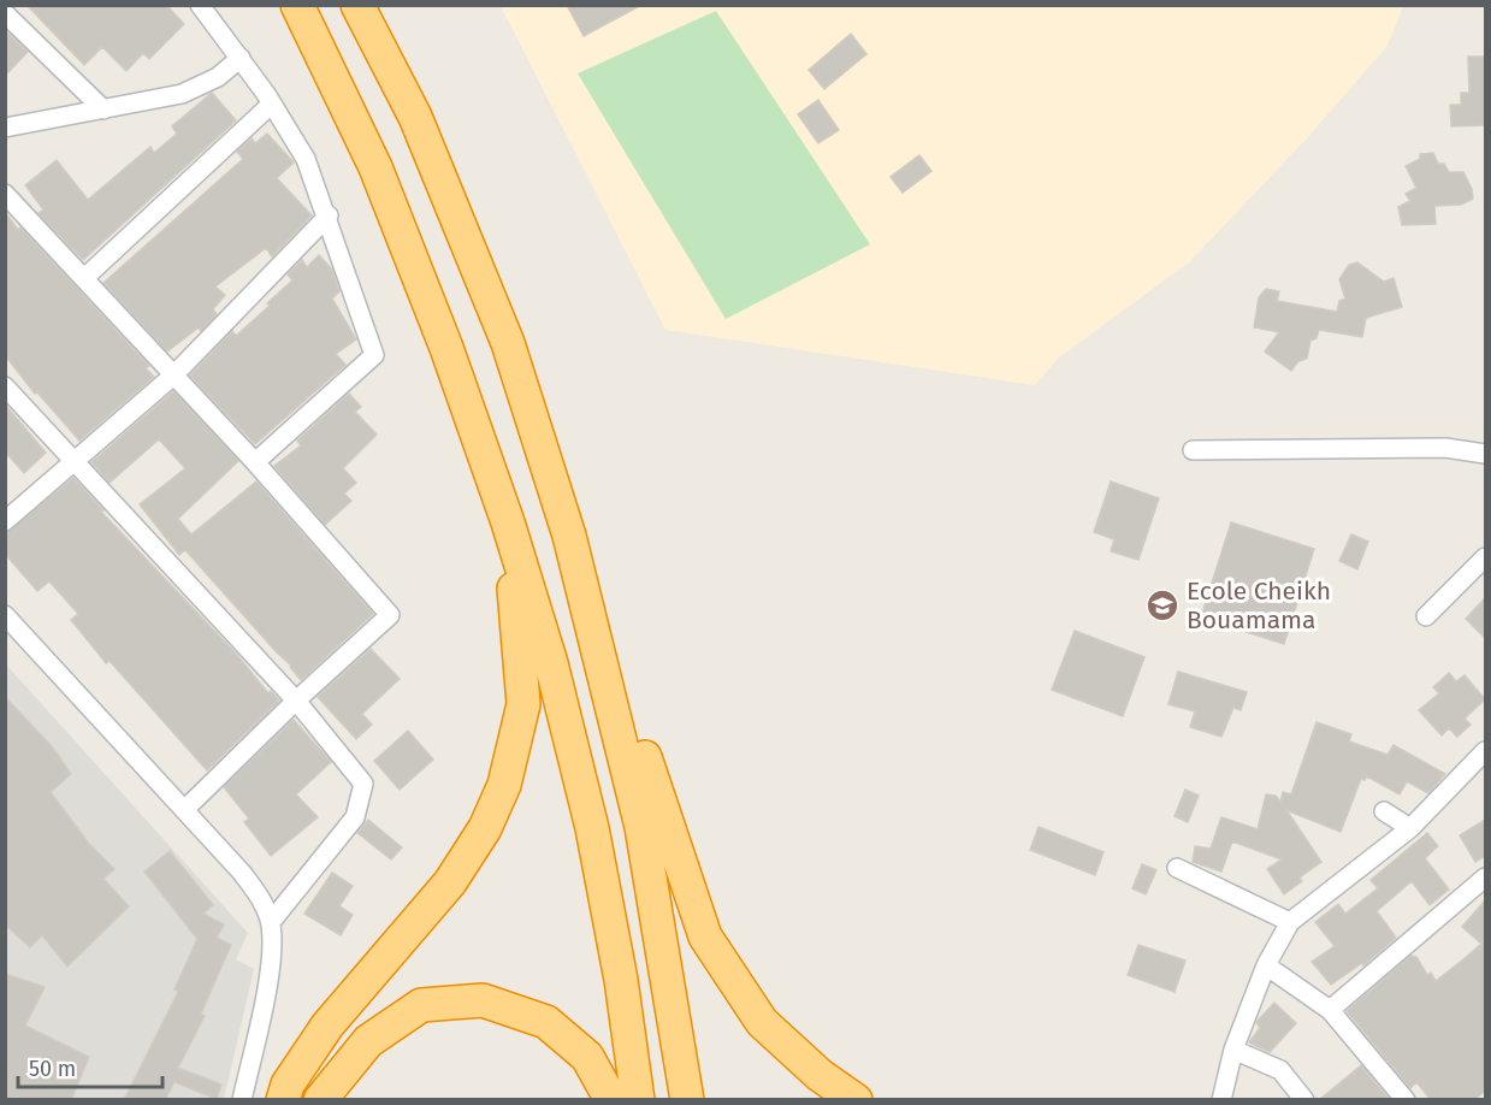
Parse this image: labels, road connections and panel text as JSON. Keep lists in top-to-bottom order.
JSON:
{
  "places": {
    "school or university": ["Ecole Cheikh Bouamama"]
  },
  "scale_bar": "50 m"
}
